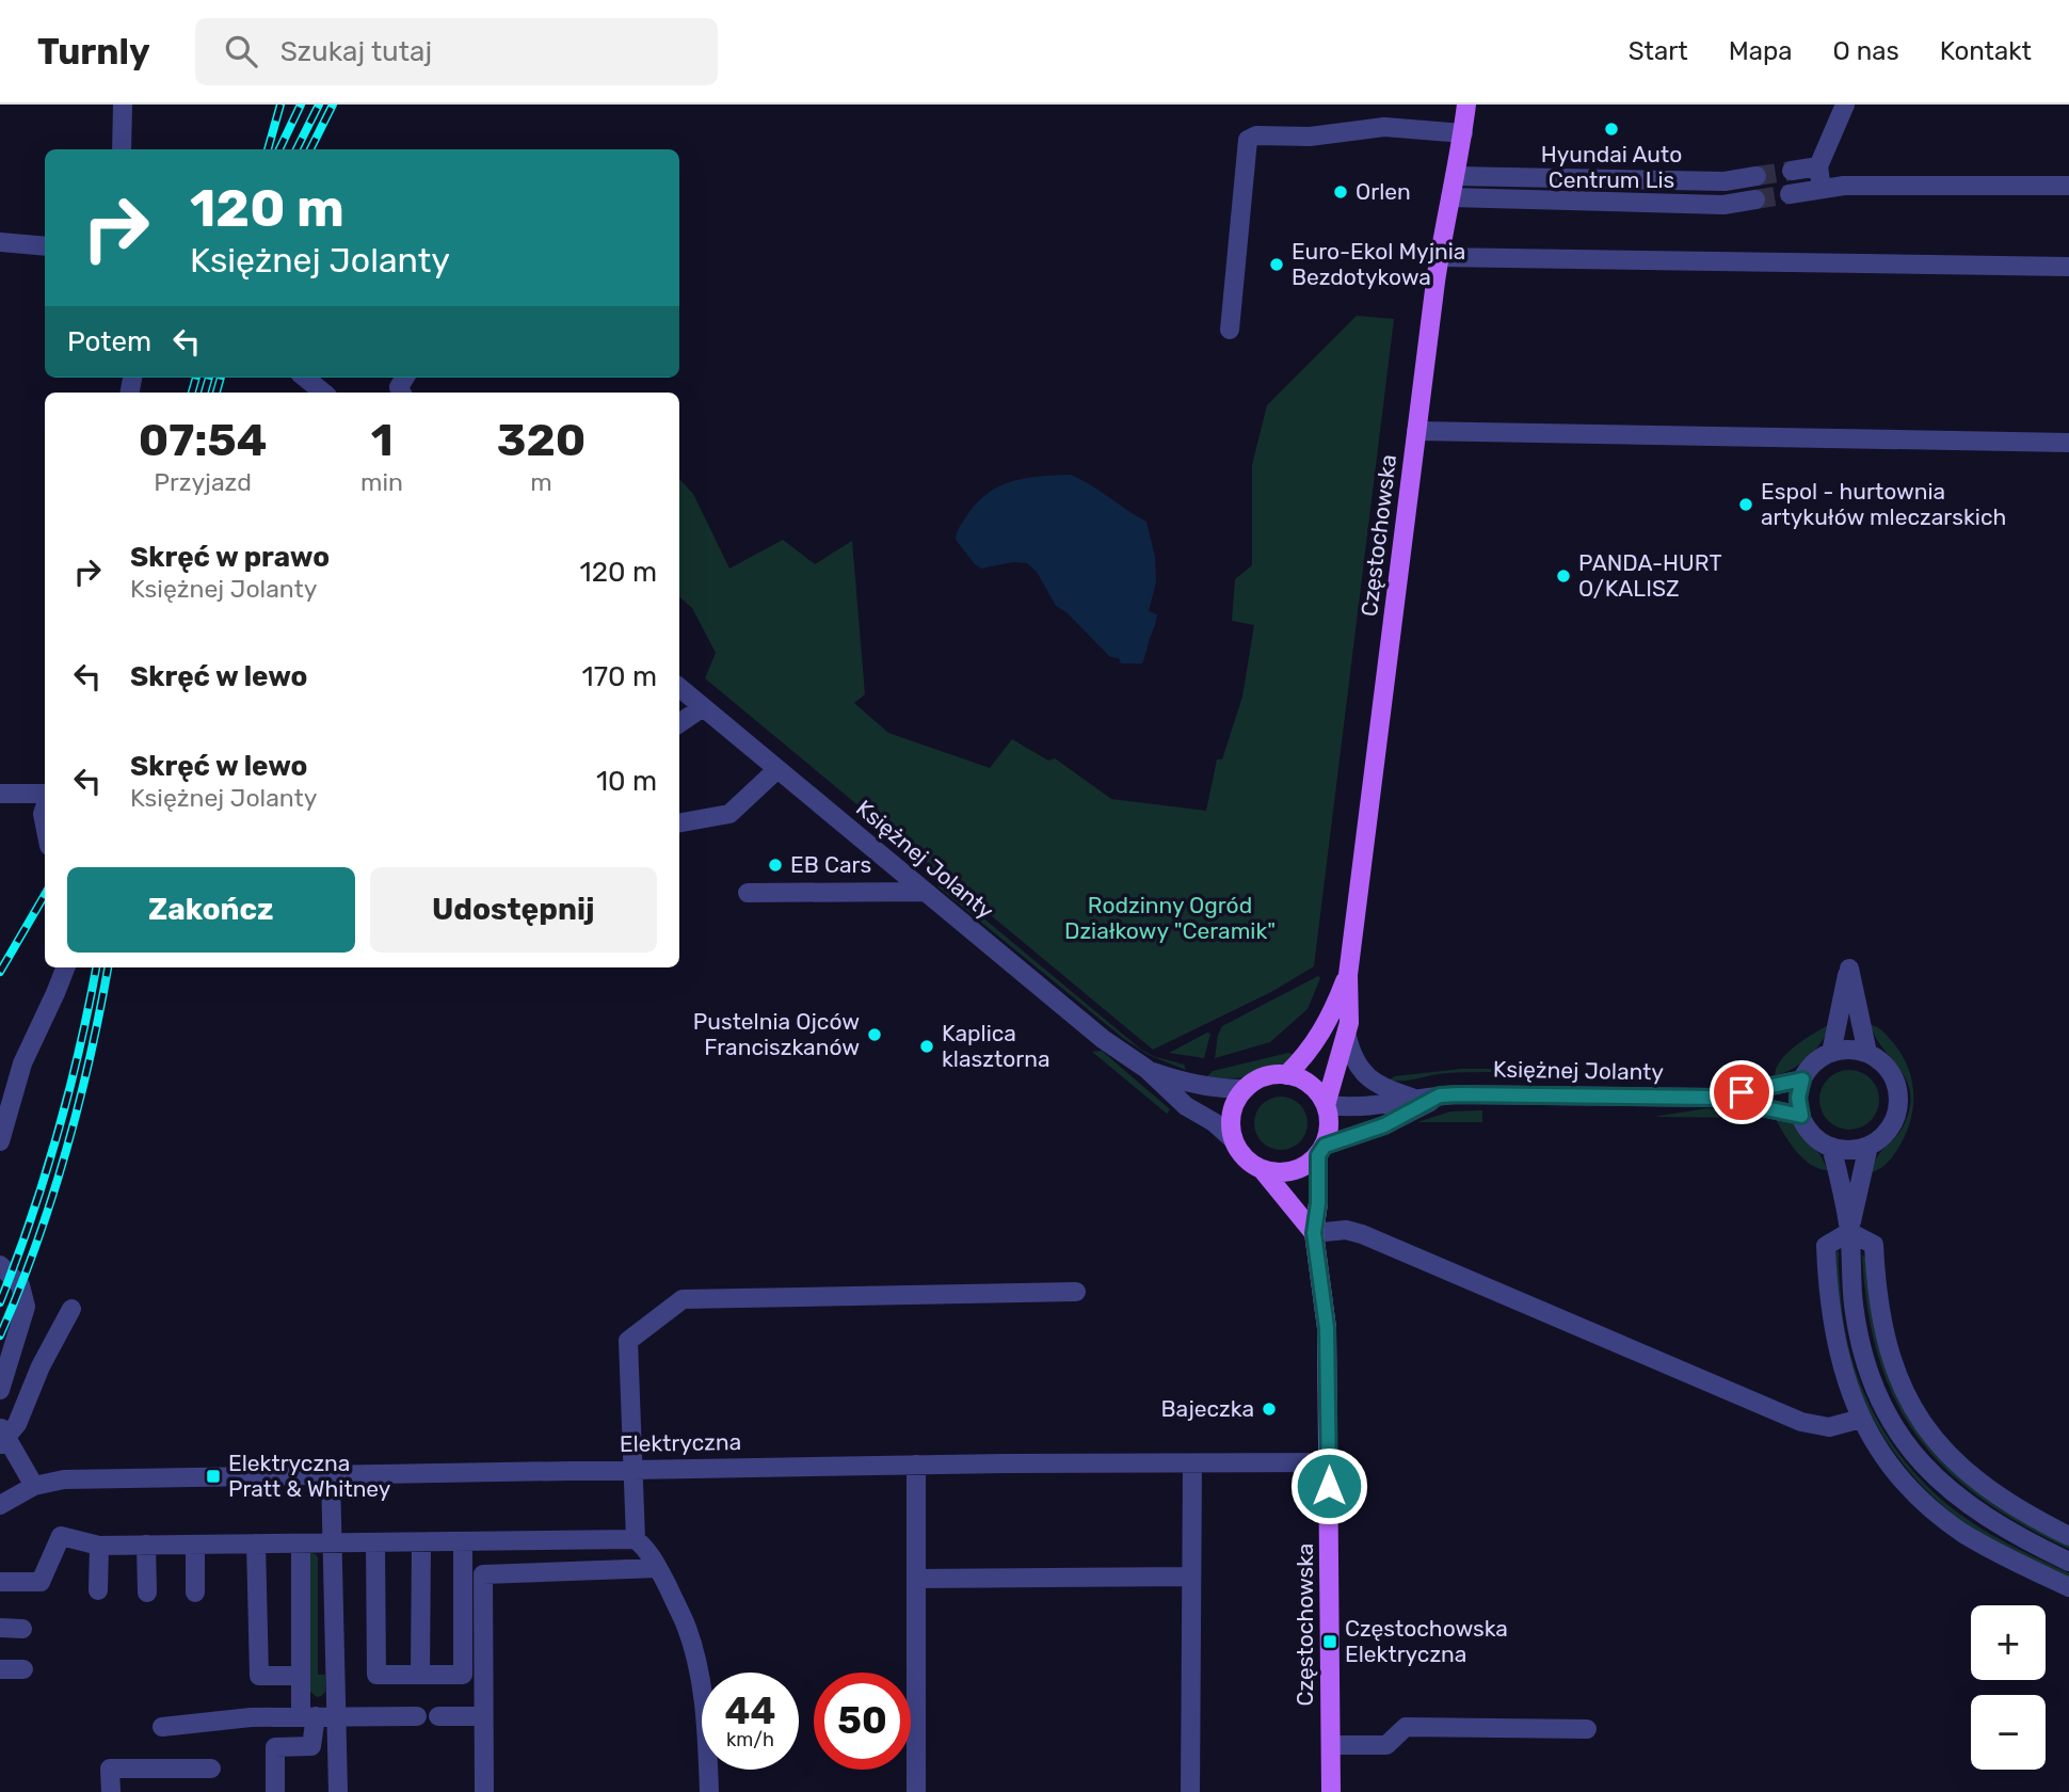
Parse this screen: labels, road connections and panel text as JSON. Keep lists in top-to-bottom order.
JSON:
{
  "streets": {
    "main road": ["Częstochowska"],
    "street": ["Księżnej Jolanty", "Elektryczna"]
  },
  "crossings": [
    ["Częstochowska", "Księżnej Jolanty"],
    ["Częstochowska", "Elektryczna"]
  ],
  "parks": ["Rodzinny Ogród Działkowy \"Ceramik\""],
  "places": {
    "other": [
      "Hyundai Auto Centrum Lis",
      "Orlen",
      "Euro-Ekol Myjnia Bezdotykowa",
      "Espol - hurtownia artykułów mleczarskich",
      "PANDA-HURT O/KALISZ",
      "EB Cars",
      "Pustelnia Ojców Franciszkanów",
      "Kaplica klasztorna",
      "Bajeczka"
    ],
    "transit": ["Elektryczna Pratt & Whitney", "Częstochowska Elektryczna"]
  },
  "page": {
    "header": "Turnly",
    "search": "Szukaj tutaj",
    "nav": [
      "Start",
      "Mapa",
      "O nas",
      "Kontakt"
    ],
    "turn": ["120 m", "Księżnej Jolanty"],
    "then": "Potem",
    "eta": [
      "07:54",
      "Przyjazd",
      "1",
      "min",
      "320",
      "m"
    ],
    "list": [
      {
        "name": "Skręć w prawo",
        "note": "Księżnej Jolanty",
        "value": "120 m"
      },
      {
        "name": "Skręć w lewo",
        "value": "170 m"
      },
      {
        "name": "Skręć w lewo",
        "note": "Księżnej Jolanty",
        "value": "10 m"
      }
    ],
    "buttons": ["Zakończ", "Udostępnij"],
    "map_buttons": ["+", "−"],
    "speed": "44 km/h",
    "limit": "50"
  }
}
